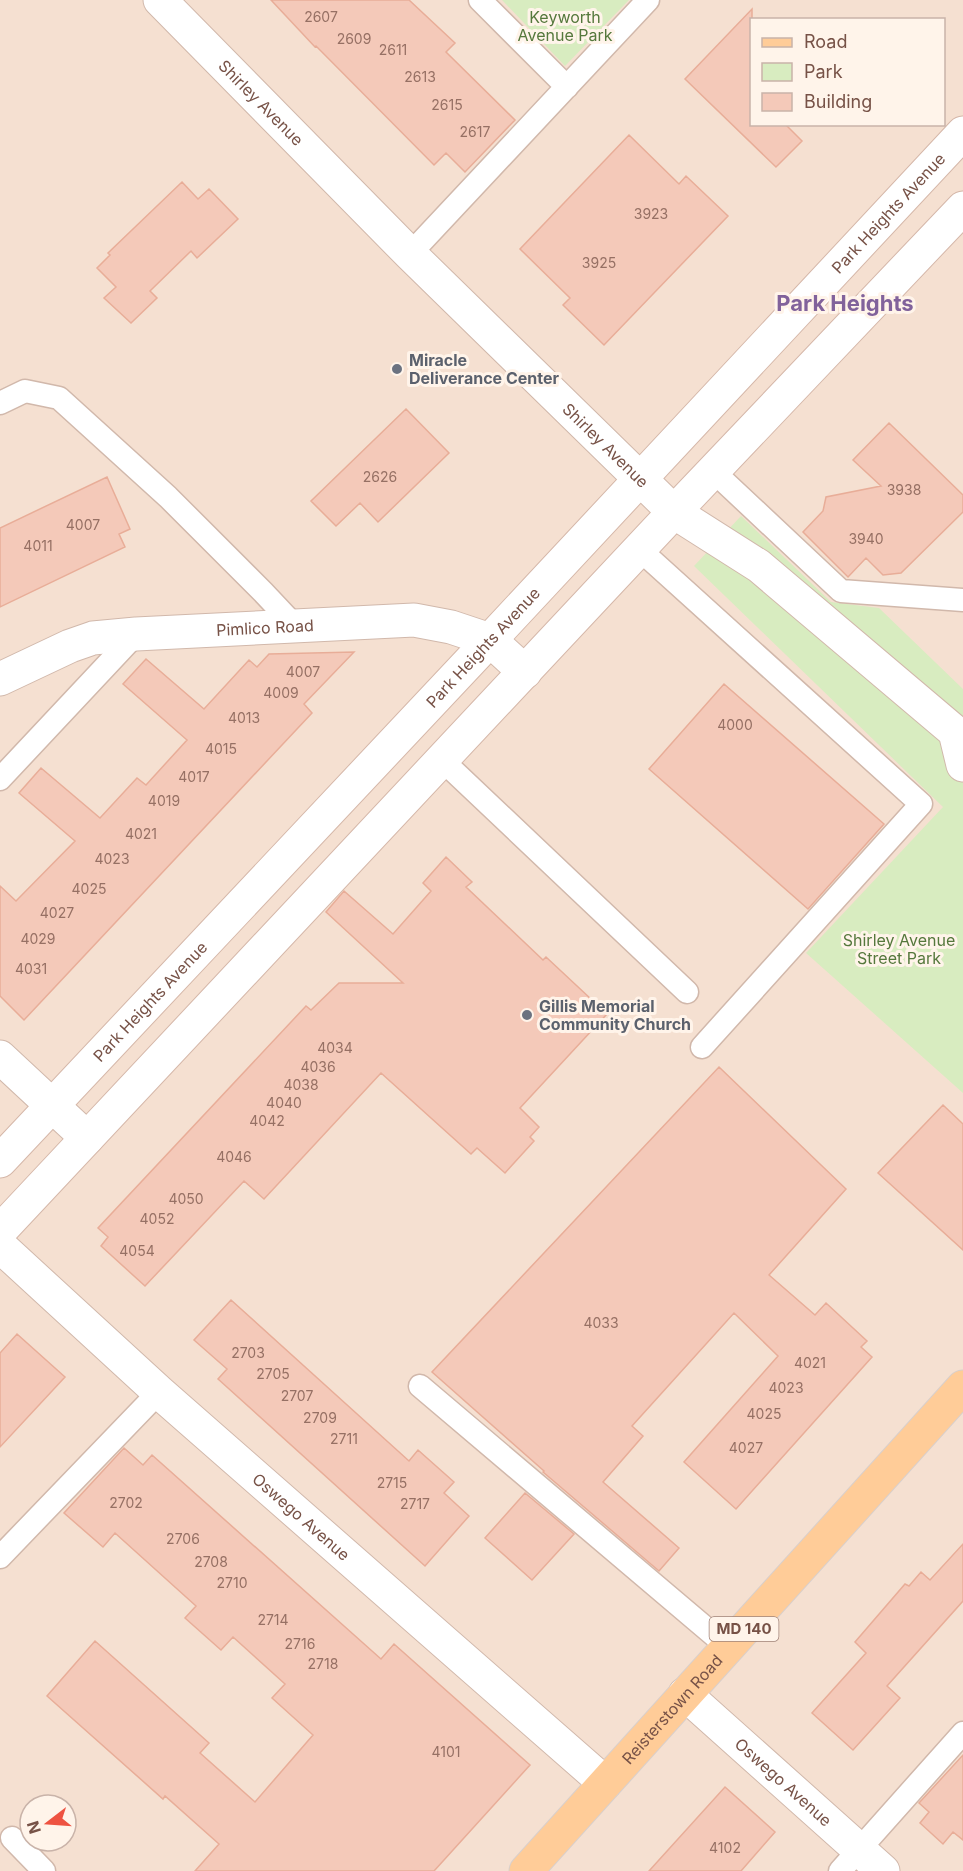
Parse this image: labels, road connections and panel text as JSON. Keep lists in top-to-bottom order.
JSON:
{
  "streets": {
    "main road": ["MD 140", "Reisterstown Road"],
    "street": [
      "Shirley Avenue",
      "Park Heights Avenue",
      "Pimlico Road",
      "Oswego Avenue"
    ]
  },
  "crossings": [
    ["Shirley Avenue", "Park Heights Avenue"],
    ["Park Heights Avenue", "Pimlico Road"],
    ["Oswego Avenue", "Reisterstown Road"]
  ],
  "districts": ["Park Heights"],
  "parks": ["Keyworth Avenue Park", "Shirley Avenue Street Park"],
  "places": ["Miracle Deliverance Center", "Gillis Memorial Community Church"],
  "house_numbers": [
    "2607",
    "2609",
    "2611",
    "2613",
    "2615",
    "2617",
    "3923",
    "3925",
    "2626",
    "3938",
    "4007",
    "3940",
    "4011",
    "4007",
    "4009",
    "4013",
    "4000",
    "4015",
    "4017",
    "4019",
    "4021",
    "4023",
    "4025",
    "4027",
    "4029",
    "4031",
    "4034",
    "4036",
    "4038",
    "4040",
    "4042",
    "4046",
    "4050",
    "4052",
    "4054",
    "4033",
    "2703",
    "4021",
    "2705",
    "4023",
    "2707",
    "4025",
    "2709",
    "2711",
    "4027",
    "2715",
    "2702",
    "2717",
    "2706",
    "2708",
    "2710",
    "2714",
    "2716",
    "2718",
    "4101",
    "4102"
  ],
  "legend": ["Road", "Park", "Building"],
  "north": "left"
}
